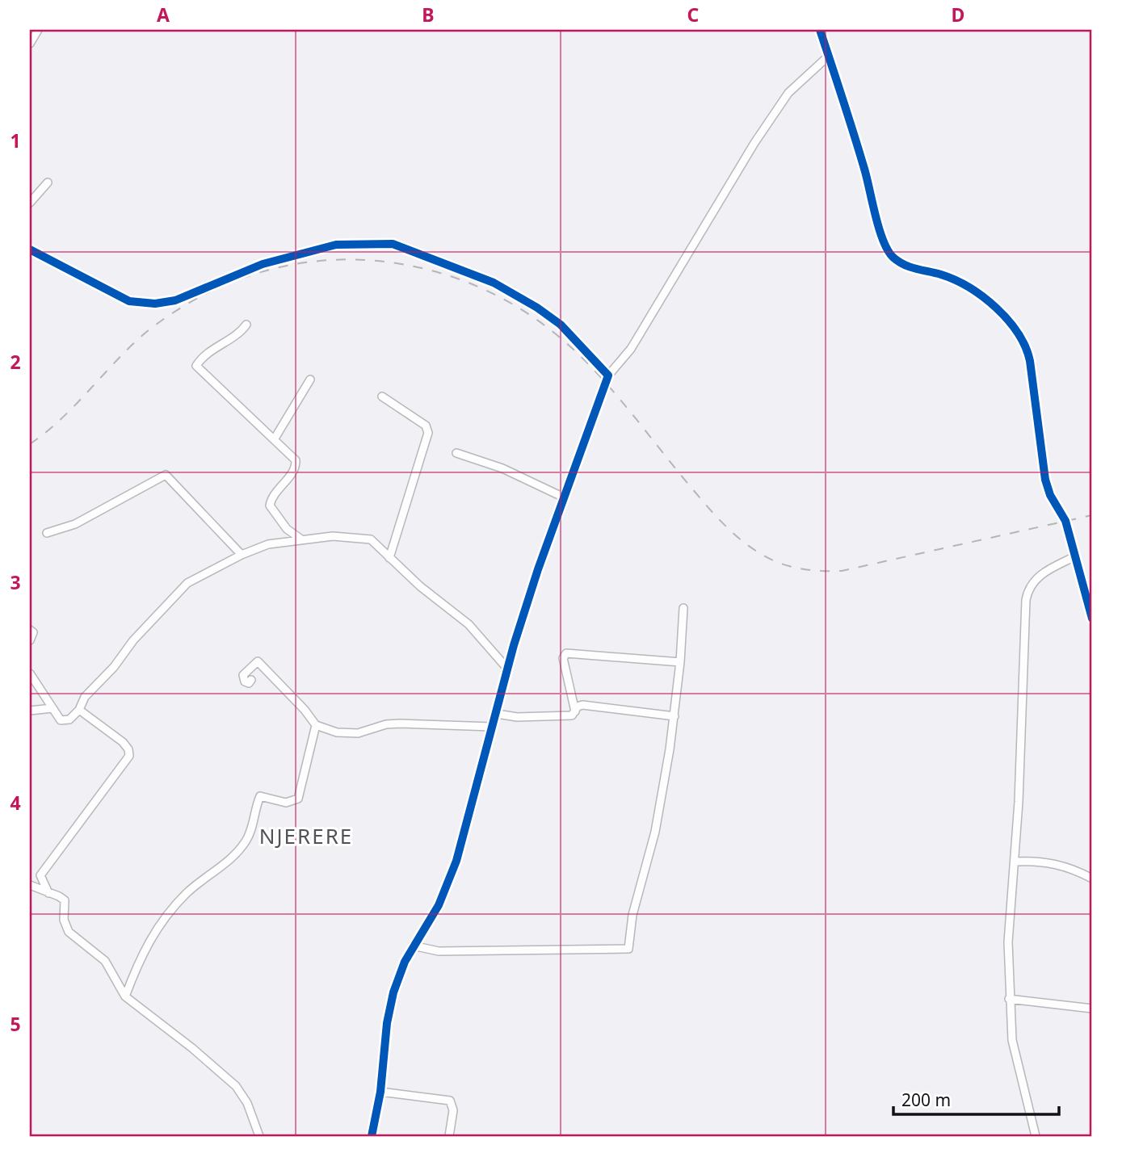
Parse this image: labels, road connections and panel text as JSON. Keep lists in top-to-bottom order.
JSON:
{
  "districts": ["NJERERE"],
  "scale_bar": "200 m",
  "grid": {
    "columns": [
      "A",
      "B",
      "C",
      "D"
    ],
    "rows": [
      "1",
      "2",
      "3",
      "4",
      "5"
    ]
  }
}
